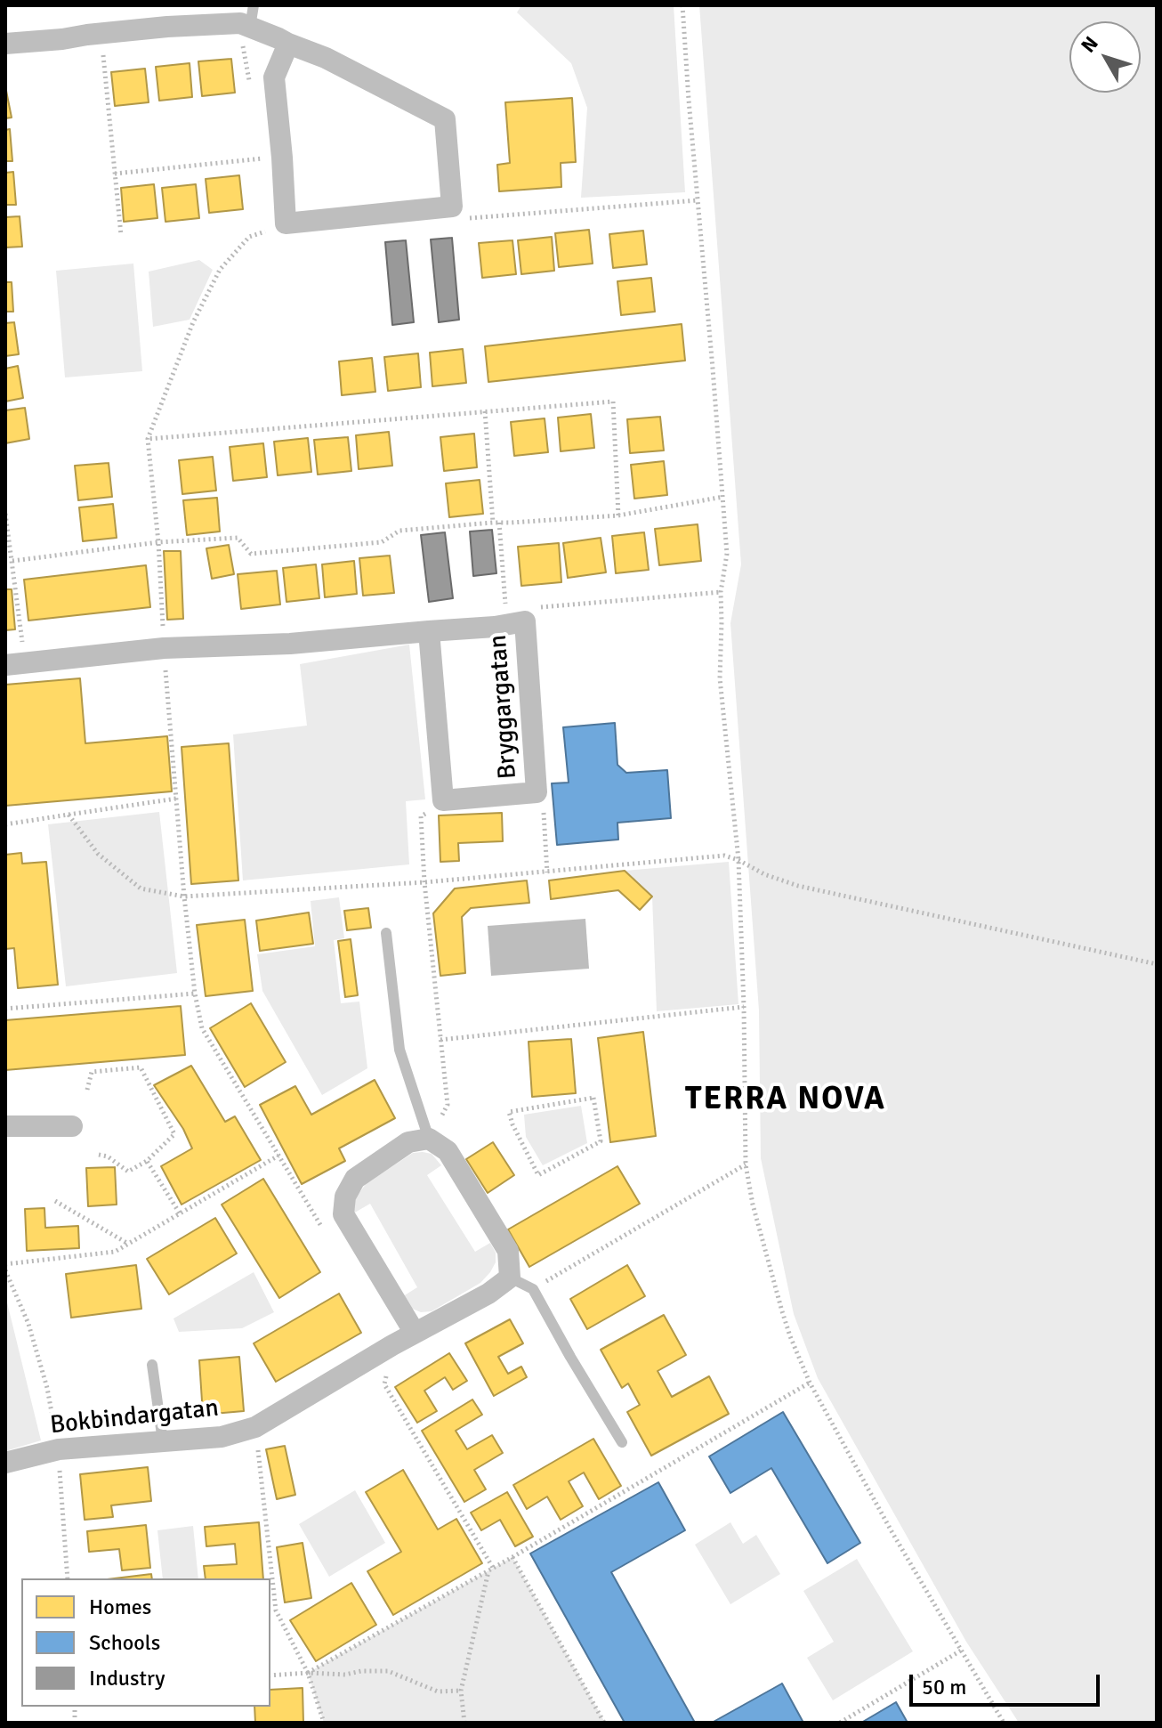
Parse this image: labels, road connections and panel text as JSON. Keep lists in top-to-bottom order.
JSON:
{
  "streets": {
    "street": ["Bryggargatan", "Bokbindargatan"]
  },
  "districts": ["TERRA NOVA"],
  "legend": ["Homes", "Schools", "Industry"],
  "scale_bar": "50 m",
  "north": "top left"
}
